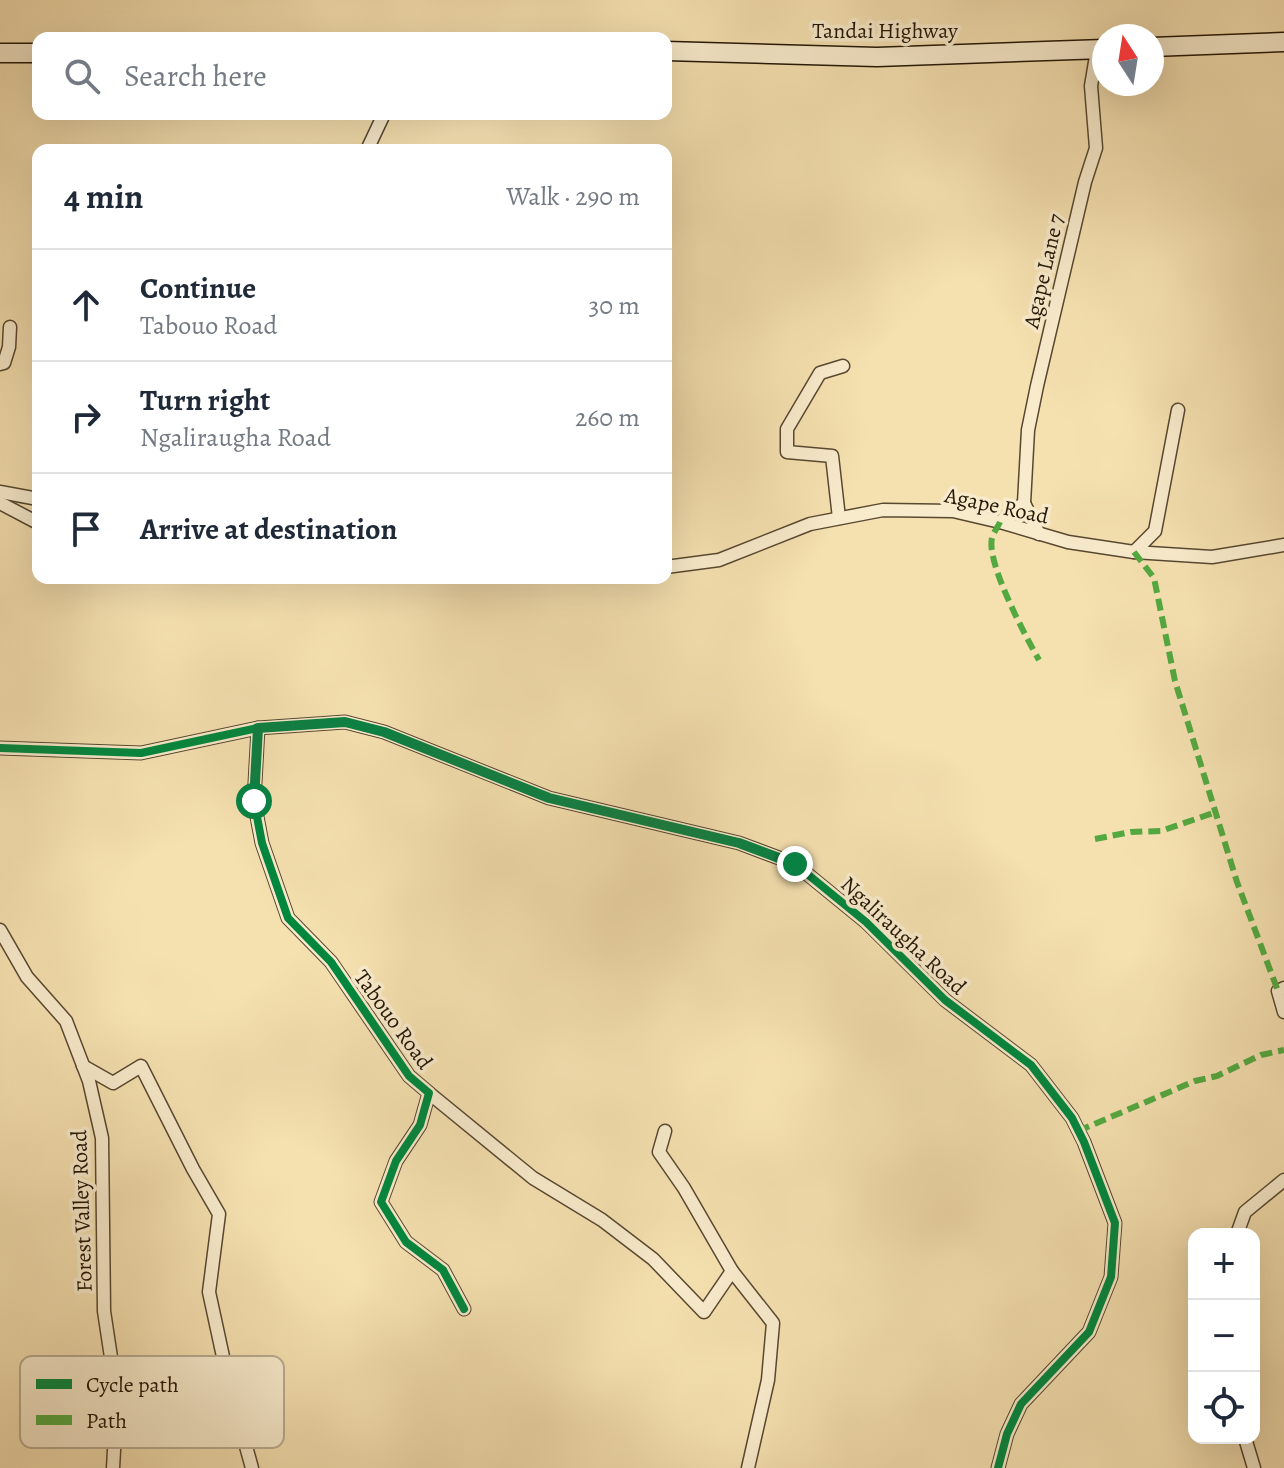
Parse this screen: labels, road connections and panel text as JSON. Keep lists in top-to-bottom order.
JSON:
{
  "streets": {
    "main road": ["Tandai Highway"],
    "street": [
      "Agape Lane 7",
      "Agape Road",
      "Ngaliraugha Road",
      "Tabouo Road",
      "Forest Valley Road"
    ]
  },
  "crossings": [
    ["Ngaliraugha Road", "Tabouo Road"]
  ],
  "legend": ["Cycle path", "Path"],
  "north": "top",
  "page": {
    "search": "Search here",
    "heading": ["4 min", "Walk · 290 m"],
    "list": [
      ["Continue", "Tabouo Road", "30 m"],
      ["Turn right", "Ngaliraugha Road", "260 m"],
      "Arrive at destination"
    ],
    "map_buttons": ["+", "−"]
  }
}
